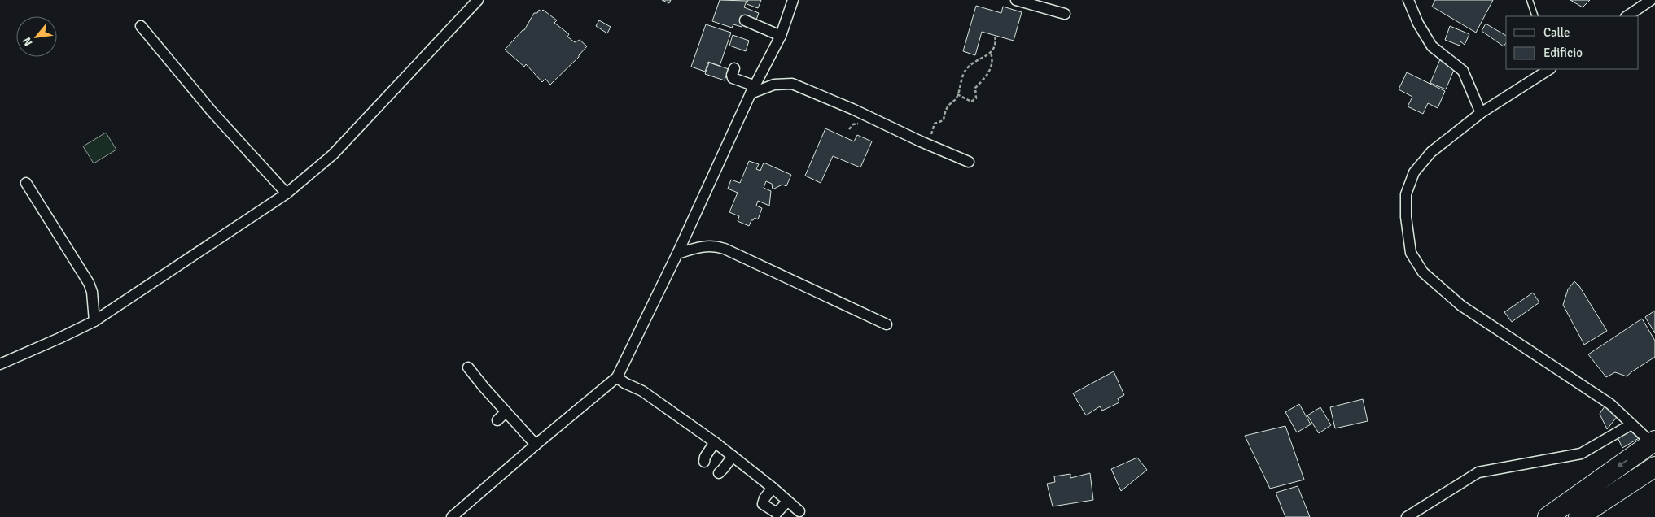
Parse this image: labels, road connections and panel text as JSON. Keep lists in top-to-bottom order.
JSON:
{
  "legend": ["Calle", "Edificio"],
  "north": "bottom left"
}
